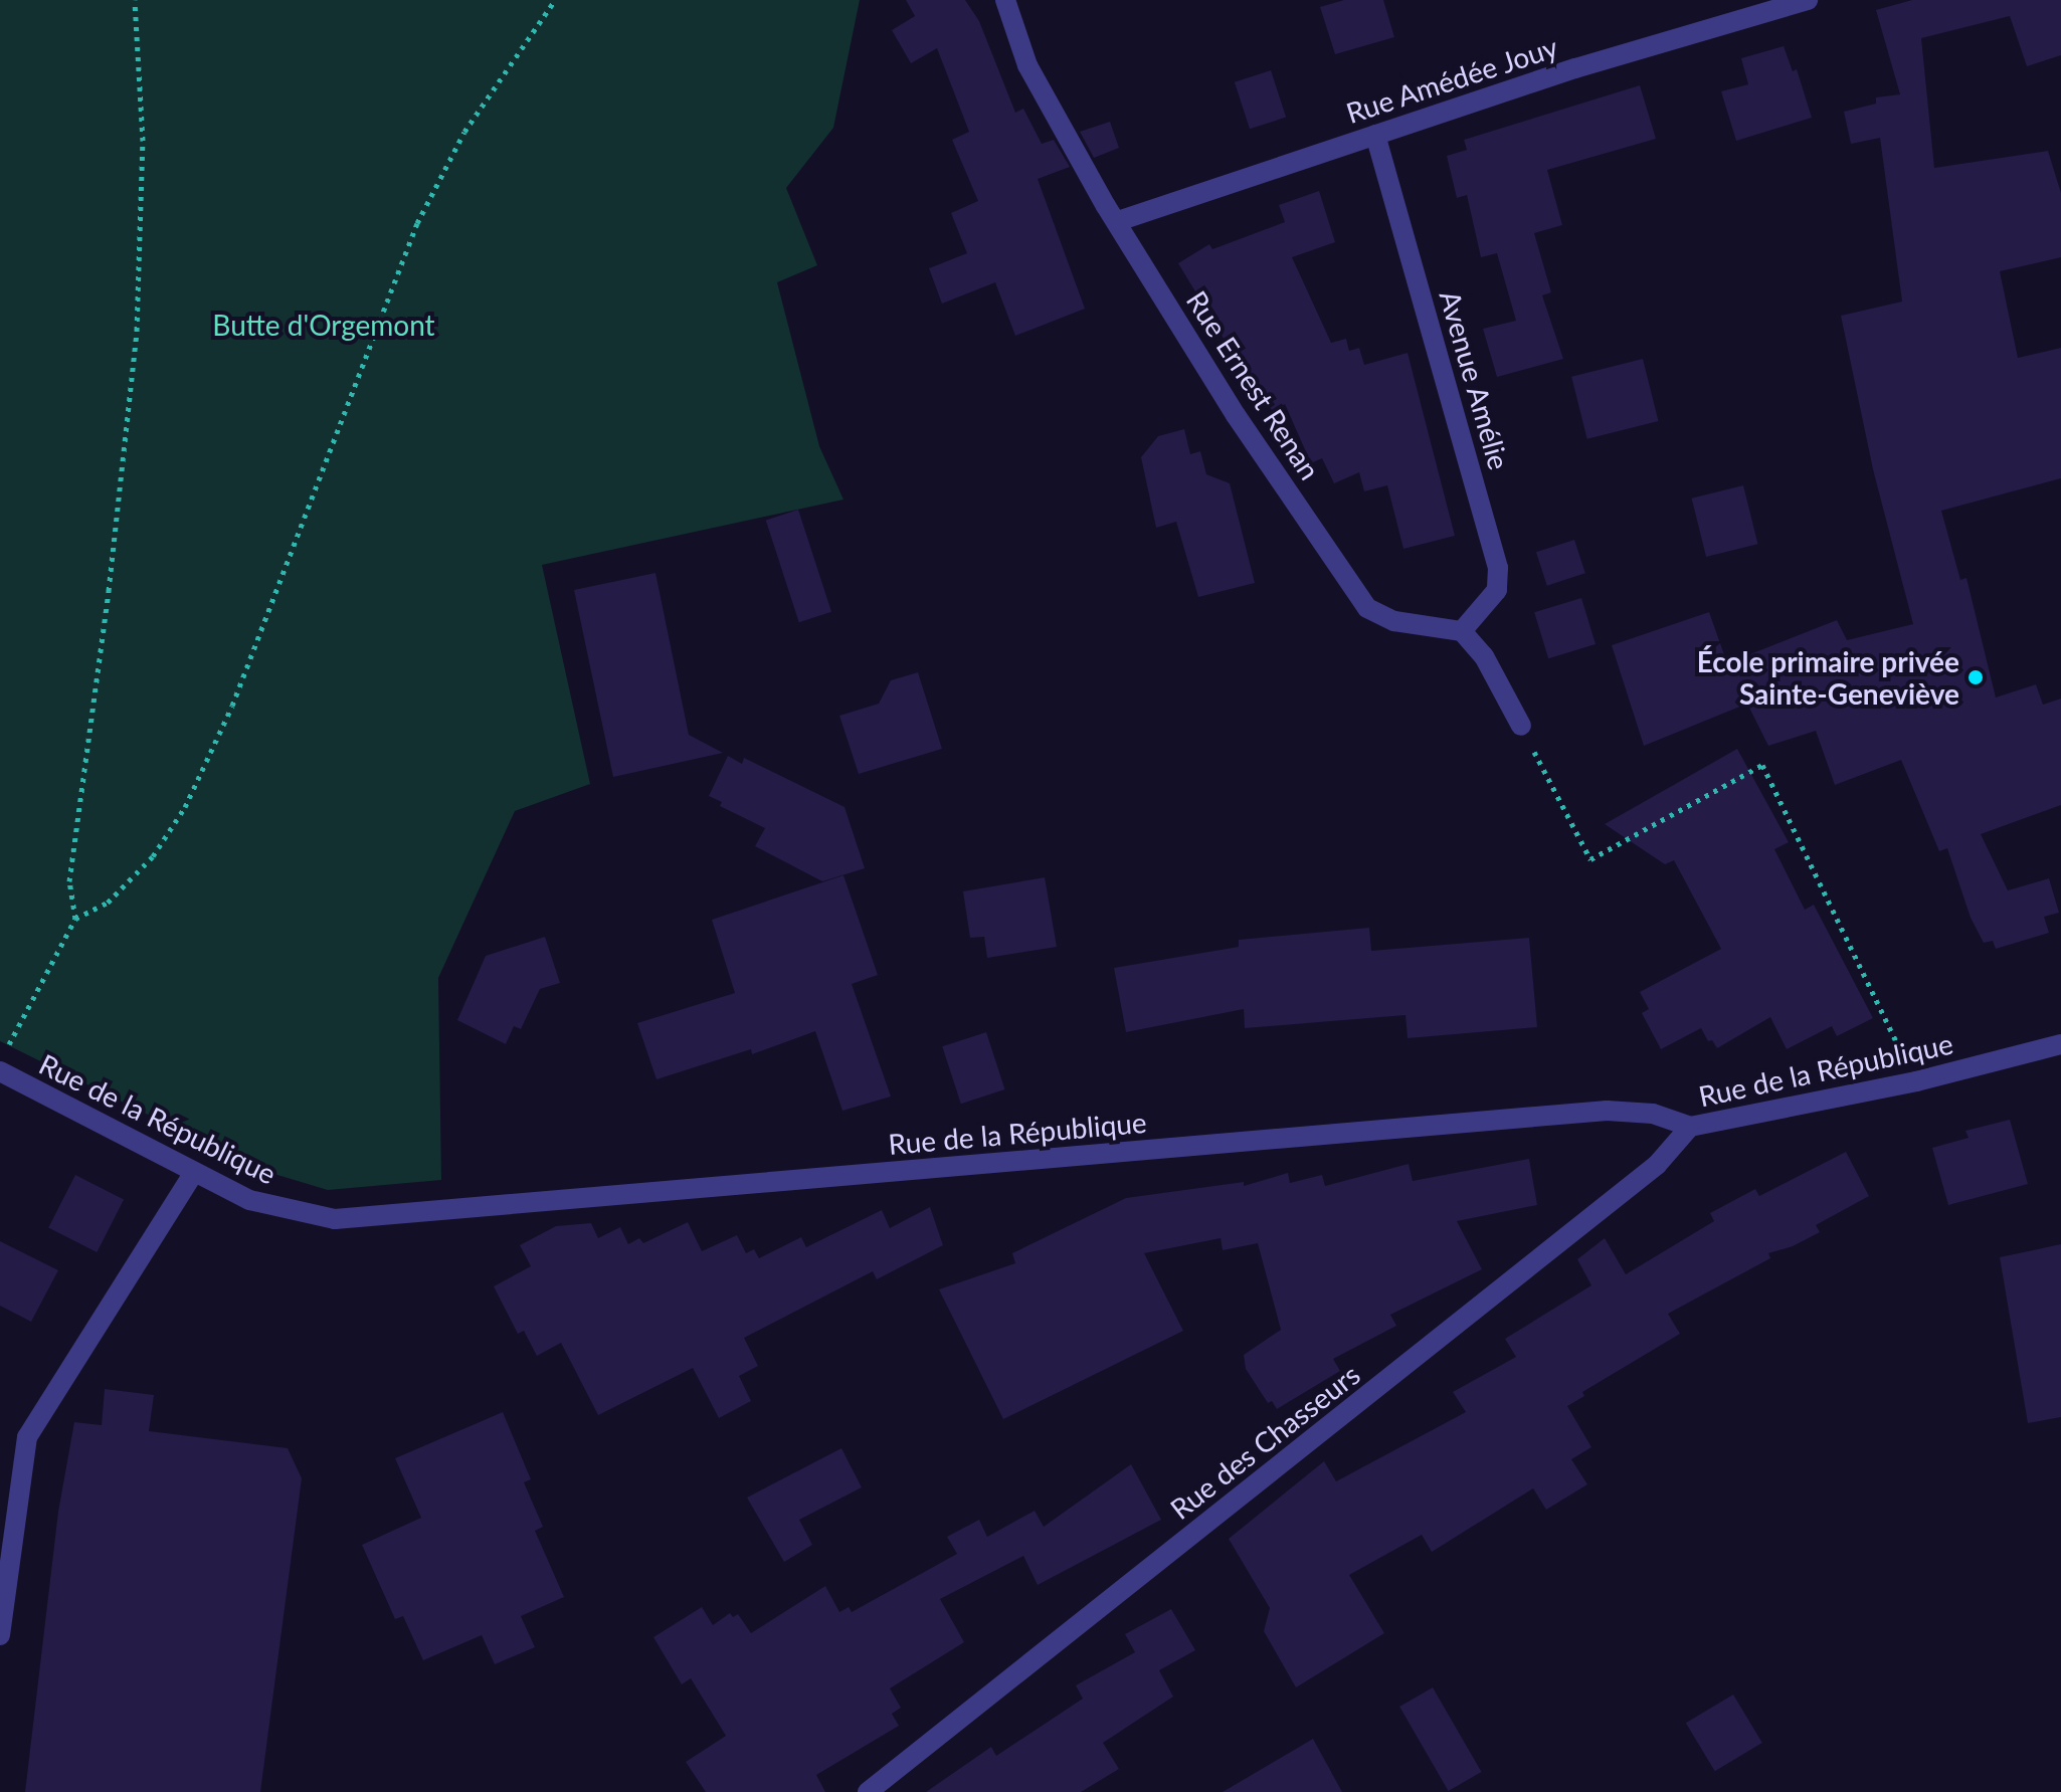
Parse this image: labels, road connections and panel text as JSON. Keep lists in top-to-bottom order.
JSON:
{
  "streets": {
    "street": [
      "Rue Amédée Jouy",
      "Avenue Amélie",
      "Rue Ernest Renan",
      "Rue de la République",
      "Rue des Chasseurs"
    ]
  },
  "crossings": [
    ["Rue Amédée Jouy", "Avenue Amélie"],
    ["Rue Amédée Jouy", "Rue Ernest Renan"],
    ["Avenue Amélie", "Rue Ernest Renan"],
    ["Rue de la République", "Rue des Chasseurs"]
  ],
  "parks": ["Butte d'Orgemont"],
  "places": ["École primaire privée Sainte-Geneviève"]
}
